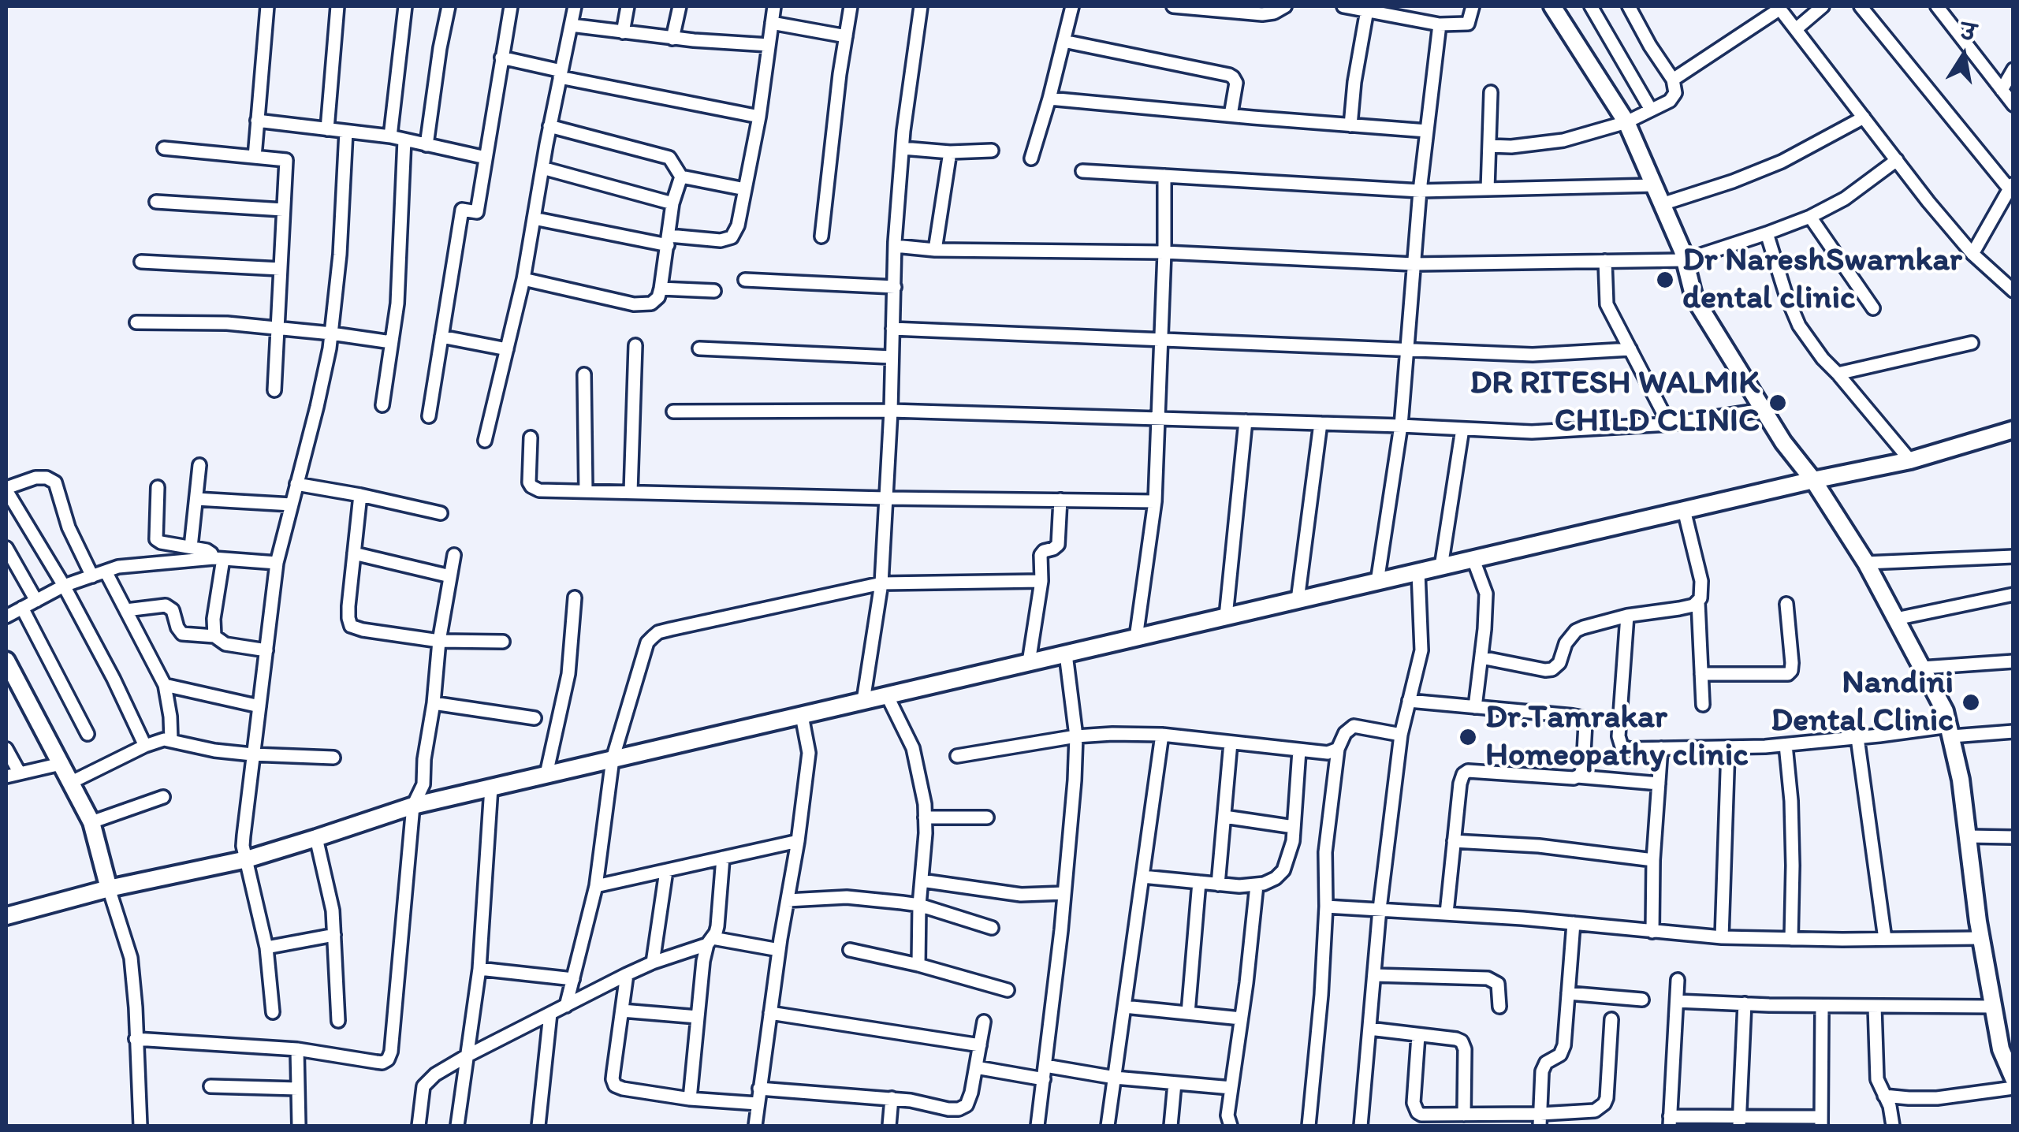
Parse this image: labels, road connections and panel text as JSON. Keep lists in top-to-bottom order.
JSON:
{
  "places": [
    "Dr NareshSwarnkar dental clinic",
    "DR RITESH WALMIK CHILD CLINIC",
    "Nandini Dental Clinic",
    "Dr.Tamrakar Homeopathy clinic"
  ],
  "north": "top"
}
